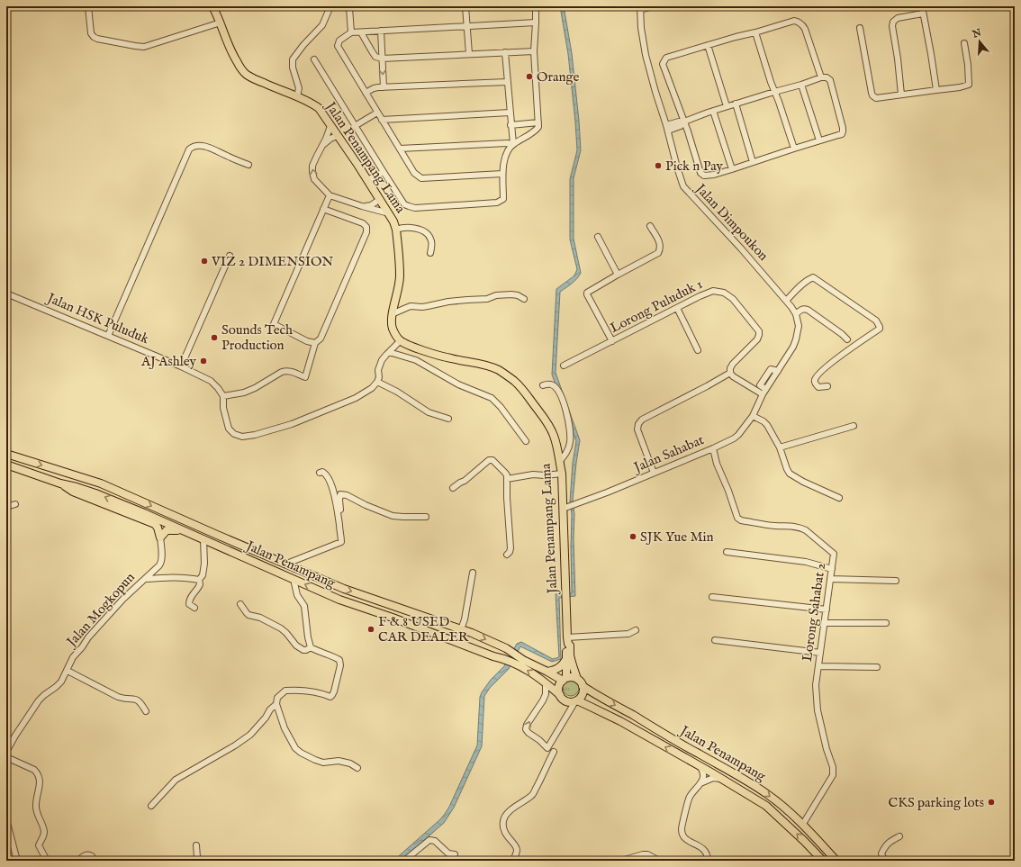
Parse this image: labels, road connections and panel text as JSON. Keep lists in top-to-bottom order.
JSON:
{
  "streets": {
    "main road": ["Jalan Penampang Lama", "Jalan Penampang"],
    "street": [
      "Jalan Dimpoukon",
      "Lorong Puluduk 1",
      "Jalan HSK Puluduk",
      "Jalan Sahabat",
      "Jalan Mogkopun",
      "Lorong Sahabat 2"
    ]
  },
  "crossings": [
    ["Jalan Penampang Lama", "Jalan Sahabat"],
    ["Jalan Penampang Lama", "Jalan Penampang"],
    ["Jalan Sahabat", "Lorong Sahabat 2"],
    ["Jalan Penampang", "Lorong Sahabat 2"]
  ],
  "places": [
    "Orange",
    "Pick n Pay",
    "VIZ 2 DIMENSION",
    "Sounds Tech Production",
    "AJ Ashley",
    "SJK Yue Min",
    "F & 8 USED CAR DEALER",
    "CKS parking lots"
  ],
  "north": "top"
}
